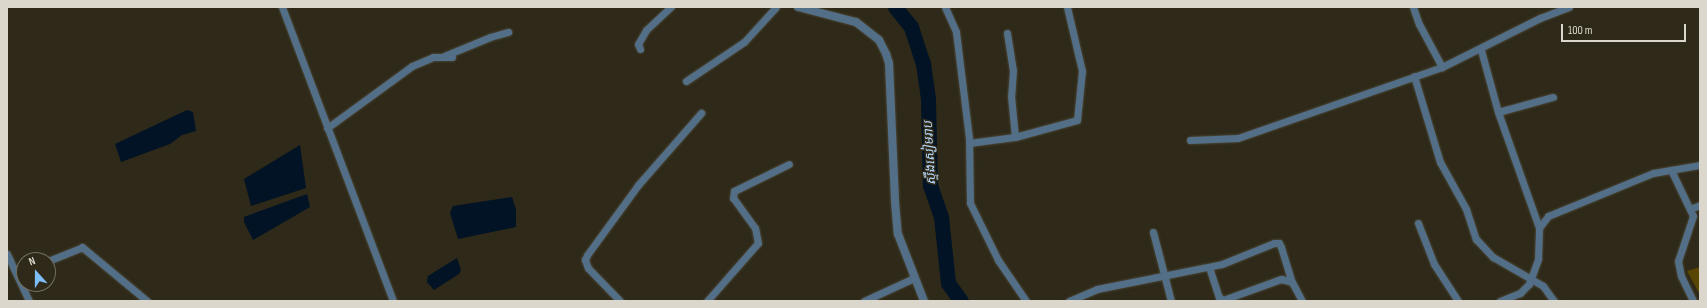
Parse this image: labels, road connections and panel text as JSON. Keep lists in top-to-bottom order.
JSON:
{
  "water": ["ស្ទឹងសៀមរាប"],
  "scale_bar": "100 m",
  "north": "top"
}
